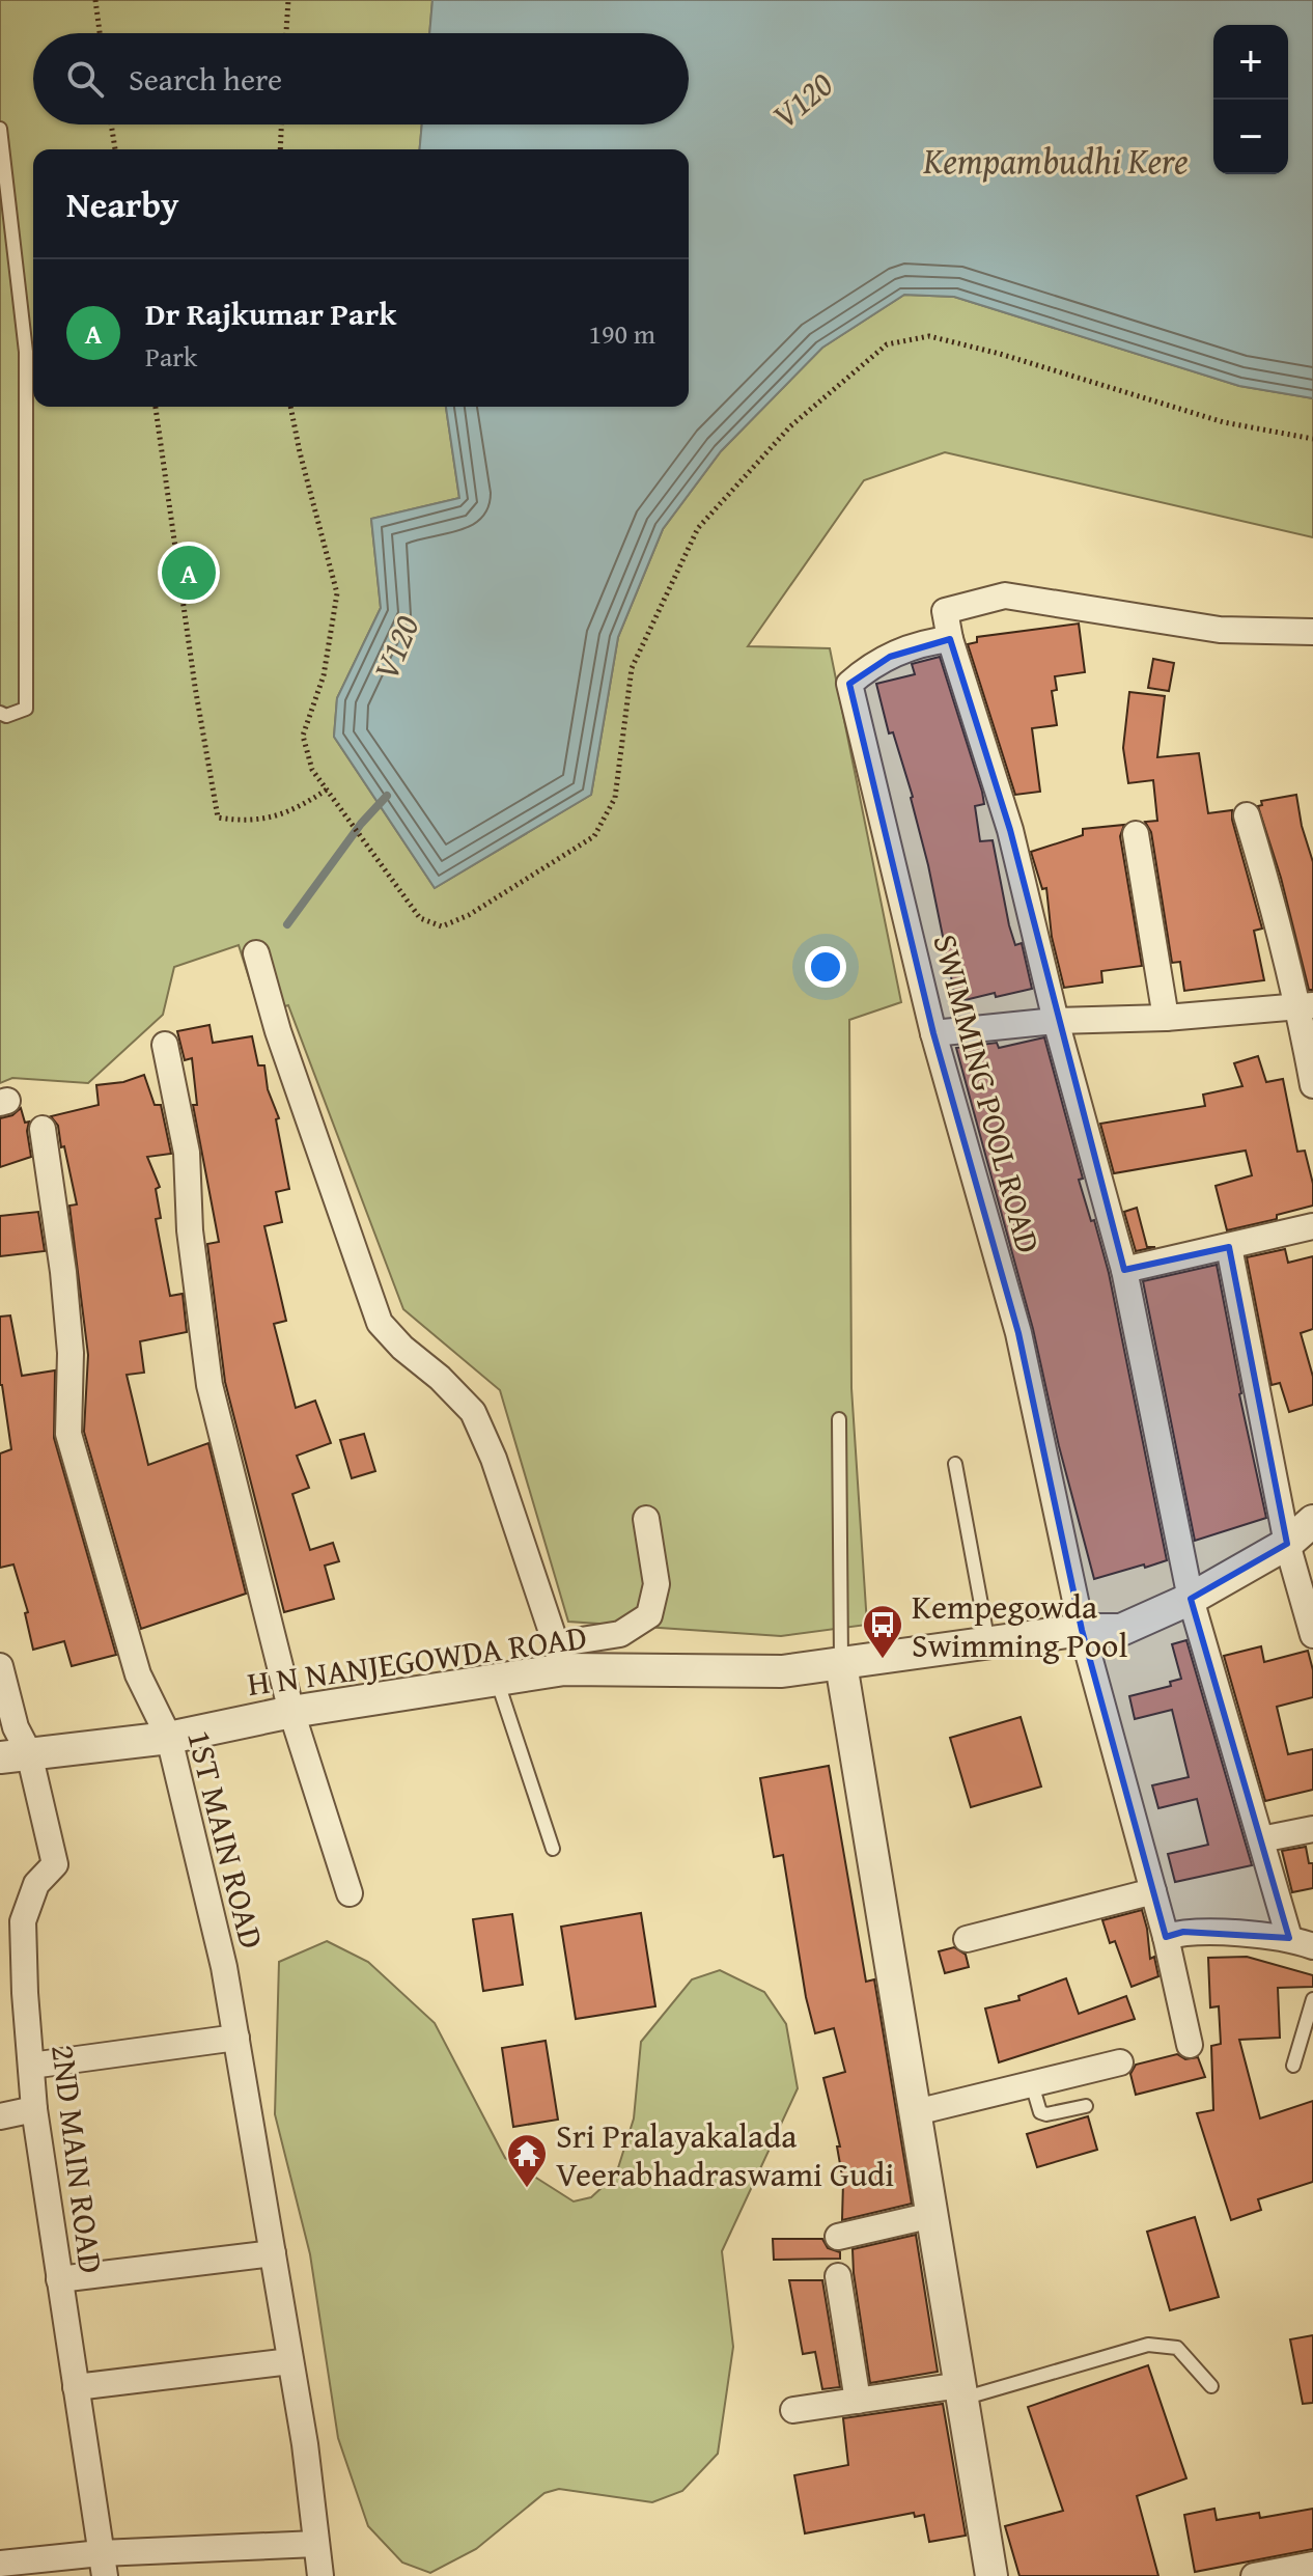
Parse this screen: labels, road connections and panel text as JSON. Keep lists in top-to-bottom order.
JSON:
{
  "streets": {
    "street": [
      "SWIMMING POOL ROAD",
      "H N NANJEGOWDA ROAD",
      "1ST MAIN ROAD",
      "2ND MAIN ROAD"
    ]
  },
  "crossings": [
    ["SWIMMING POOL ROAD", "H N NANJEGOWDA ROAD"],
    ["H N NANJEGOWDA ROAD", "1ST MAIN ROAD"],
    ["H N NANJEGOWDA ROAD", "2ND MAIN ROAD"]
  ],
  "water": ["V120", "Kempambudhi Kere"],
  "places": {
    "bus stop": ["Kempegowda Swimming Pool"],
    "temple": ["Sri Pralayakalada Veerabhadraswami Gudi"]
  },
  "page": {
    "map_buttons": ["+", "−"],
    "search": "Search here",
    "heading": "Nearby",
    "list": [
      {
        "mark": "A",
        "name": "Dr Rajkumar Park",
        "note": "Park",
        "value": "190 m"
      }
    ],
    "pins": "A"
  }
}
